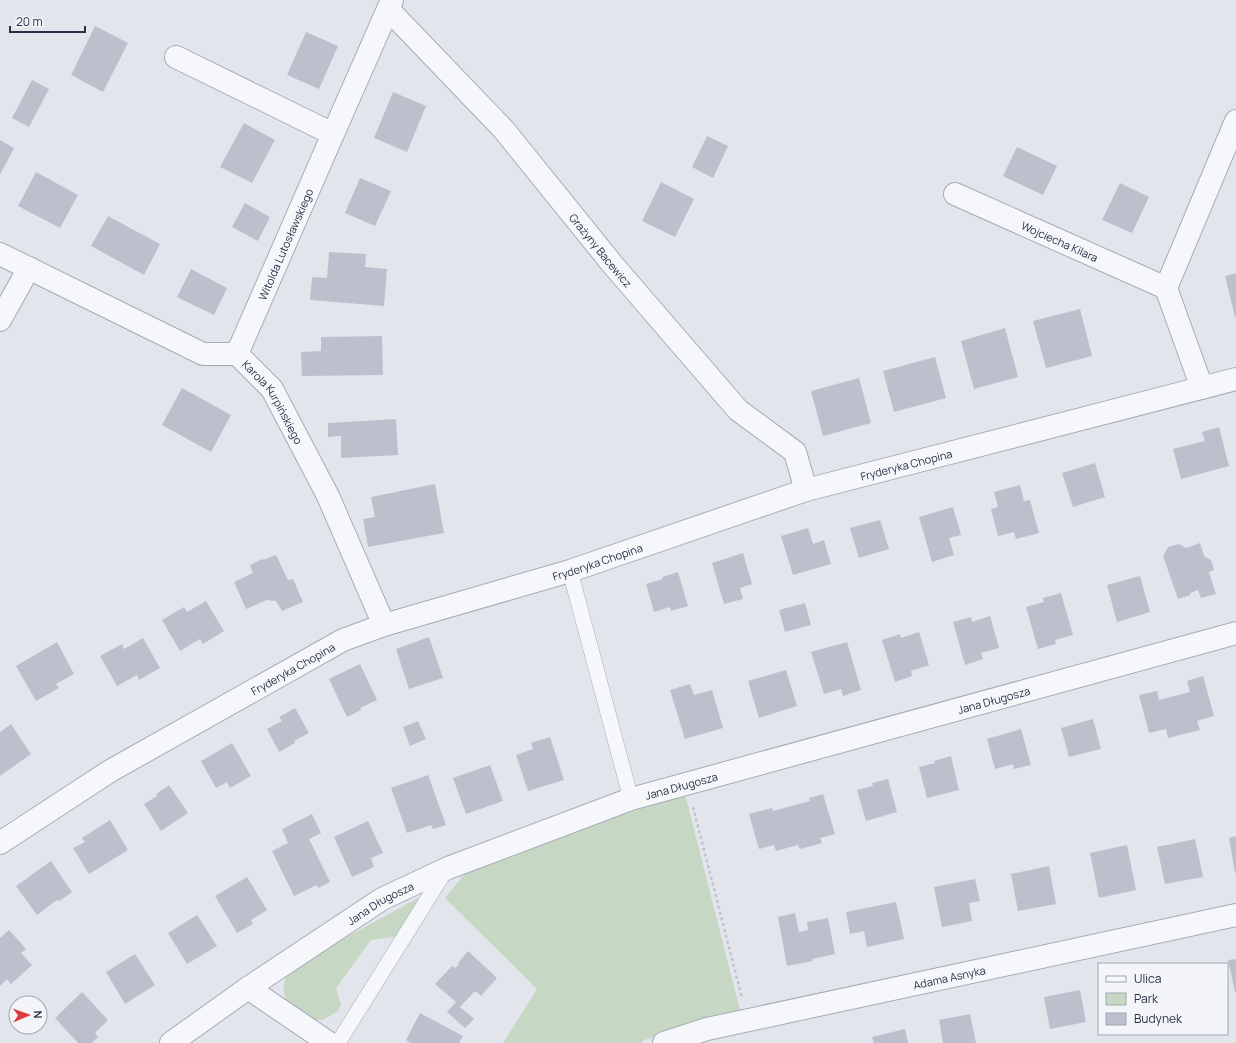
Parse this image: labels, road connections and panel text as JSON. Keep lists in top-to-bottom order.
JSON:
{
  "streets": {
    "street": [
      "Wojciecha Kilara",
      "Witolda Lutosławskiego",
      "Grażyny Bacewicz",
      "Karola Kurpińskiego",
      "Fryderyka Chopina",
      "Jana Długosza",
      "Adama Asnyka"
    ]
  },
  "crossings": [
    ["Witolda Lutosławskiego", "Grażyny Bacewicz"],
    ["Witolda Lutosławskiego", "Karola Kurpińskiego"],
    ["Grażyny Bacewicz", "Fryderyka Chopina"],
    ["Karola Kurpińskiego", "Fryderyka Chopina"]
  ],
  "legend": ["Ulica", "Park", "Budynek"],
  "scale_bar": "20 m",
  "north": "right"
}
